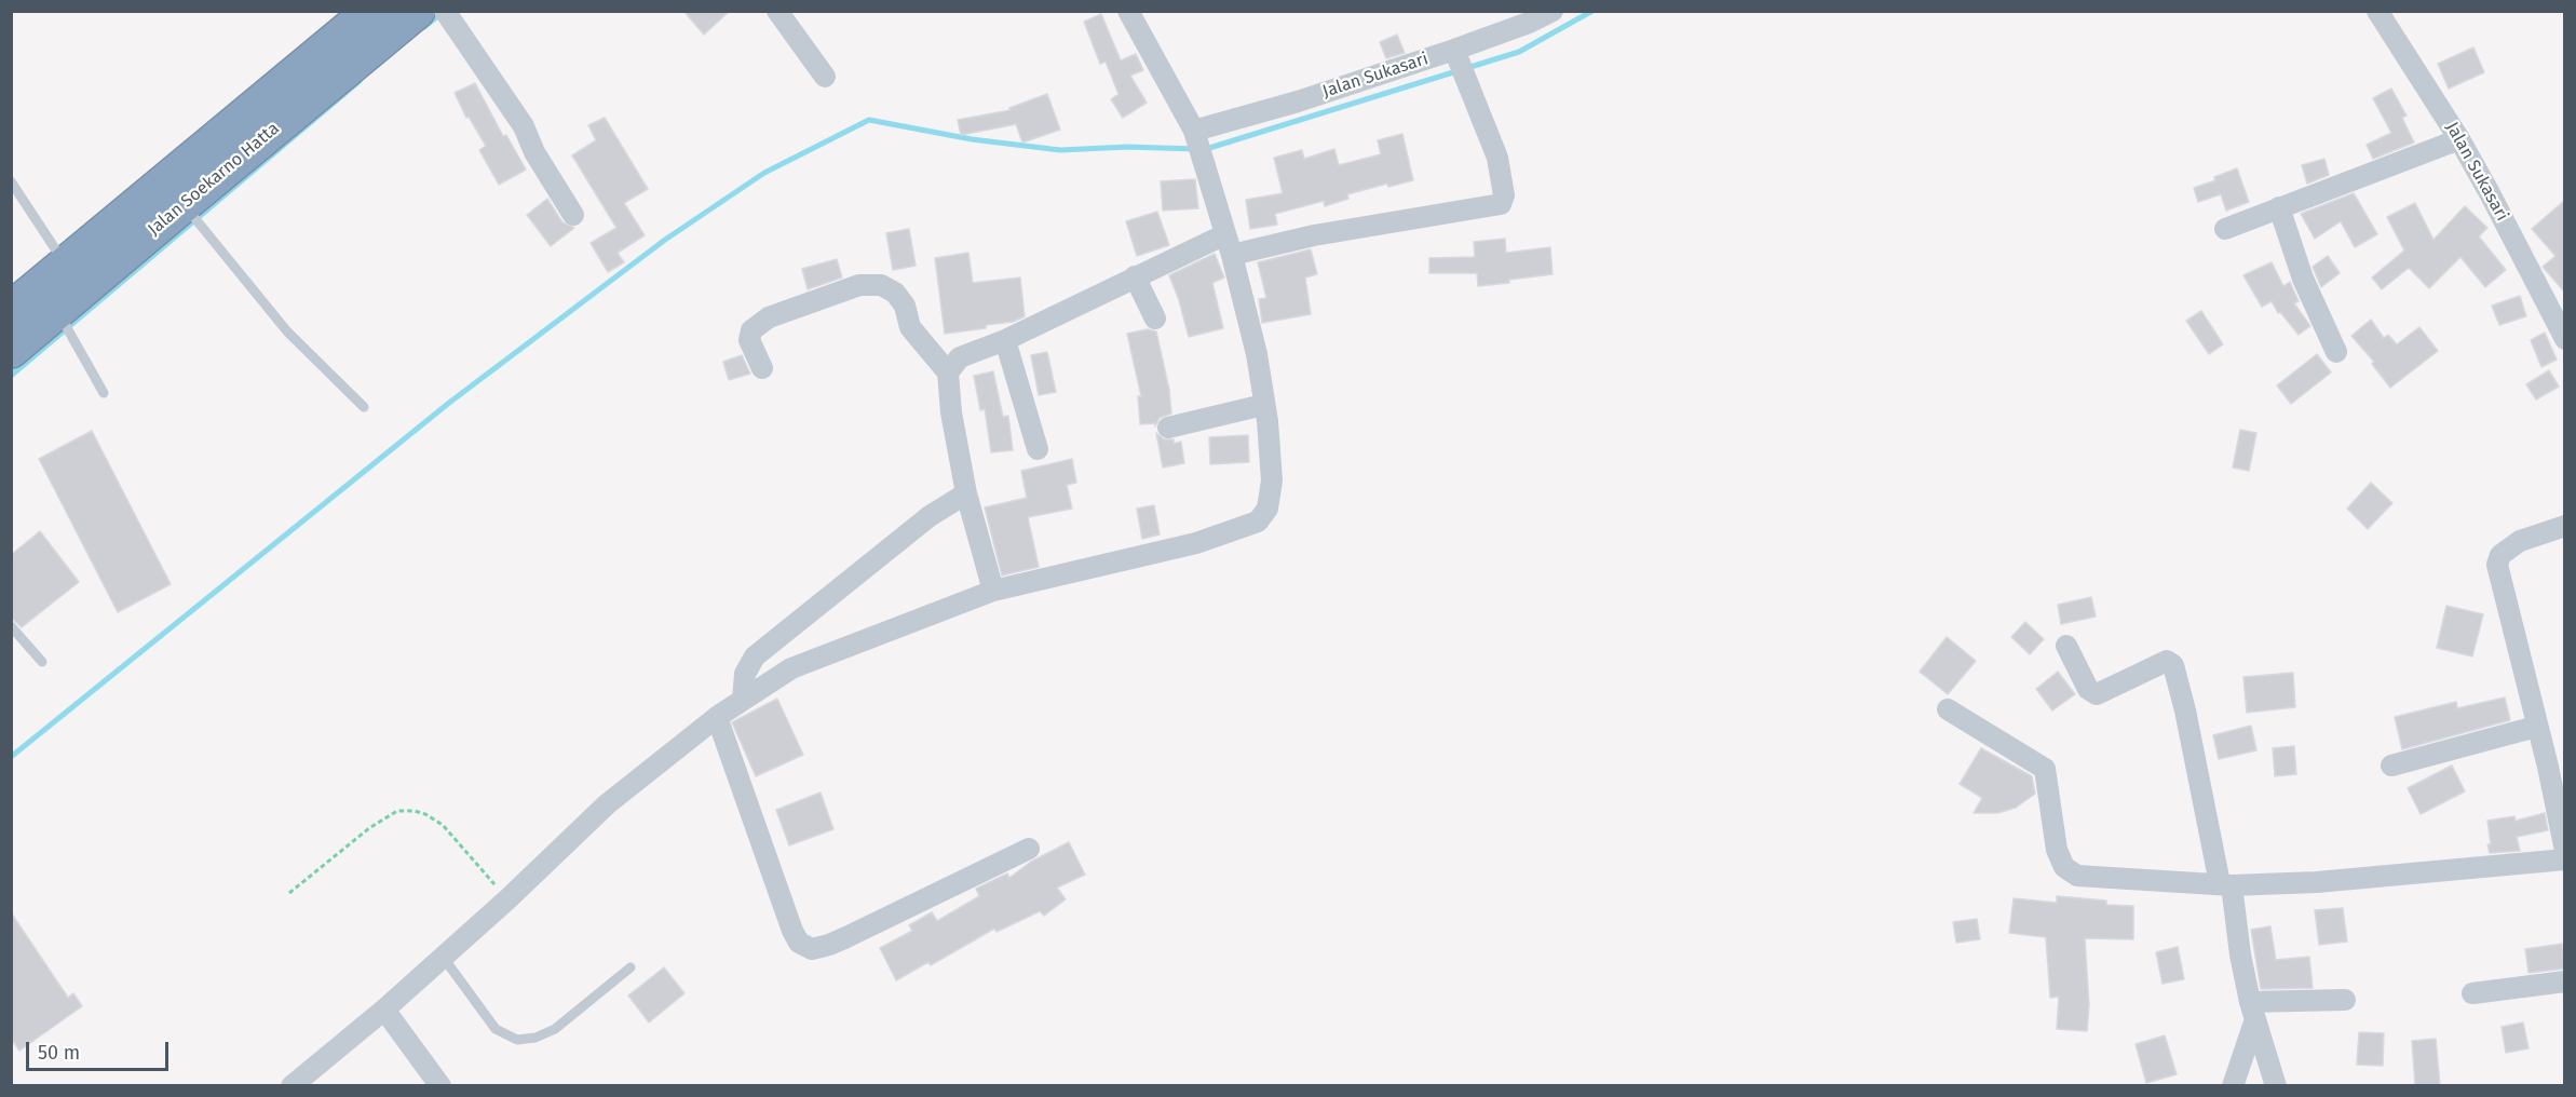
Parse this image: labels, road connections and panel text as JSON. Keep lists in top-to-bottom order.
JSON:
{
  "streets": {
    "highway": ["Jalan Soekarno Hatta"],
    "street": ["Jalan Sukasari"]
  },
  "scale_bar": "50 m"
}
